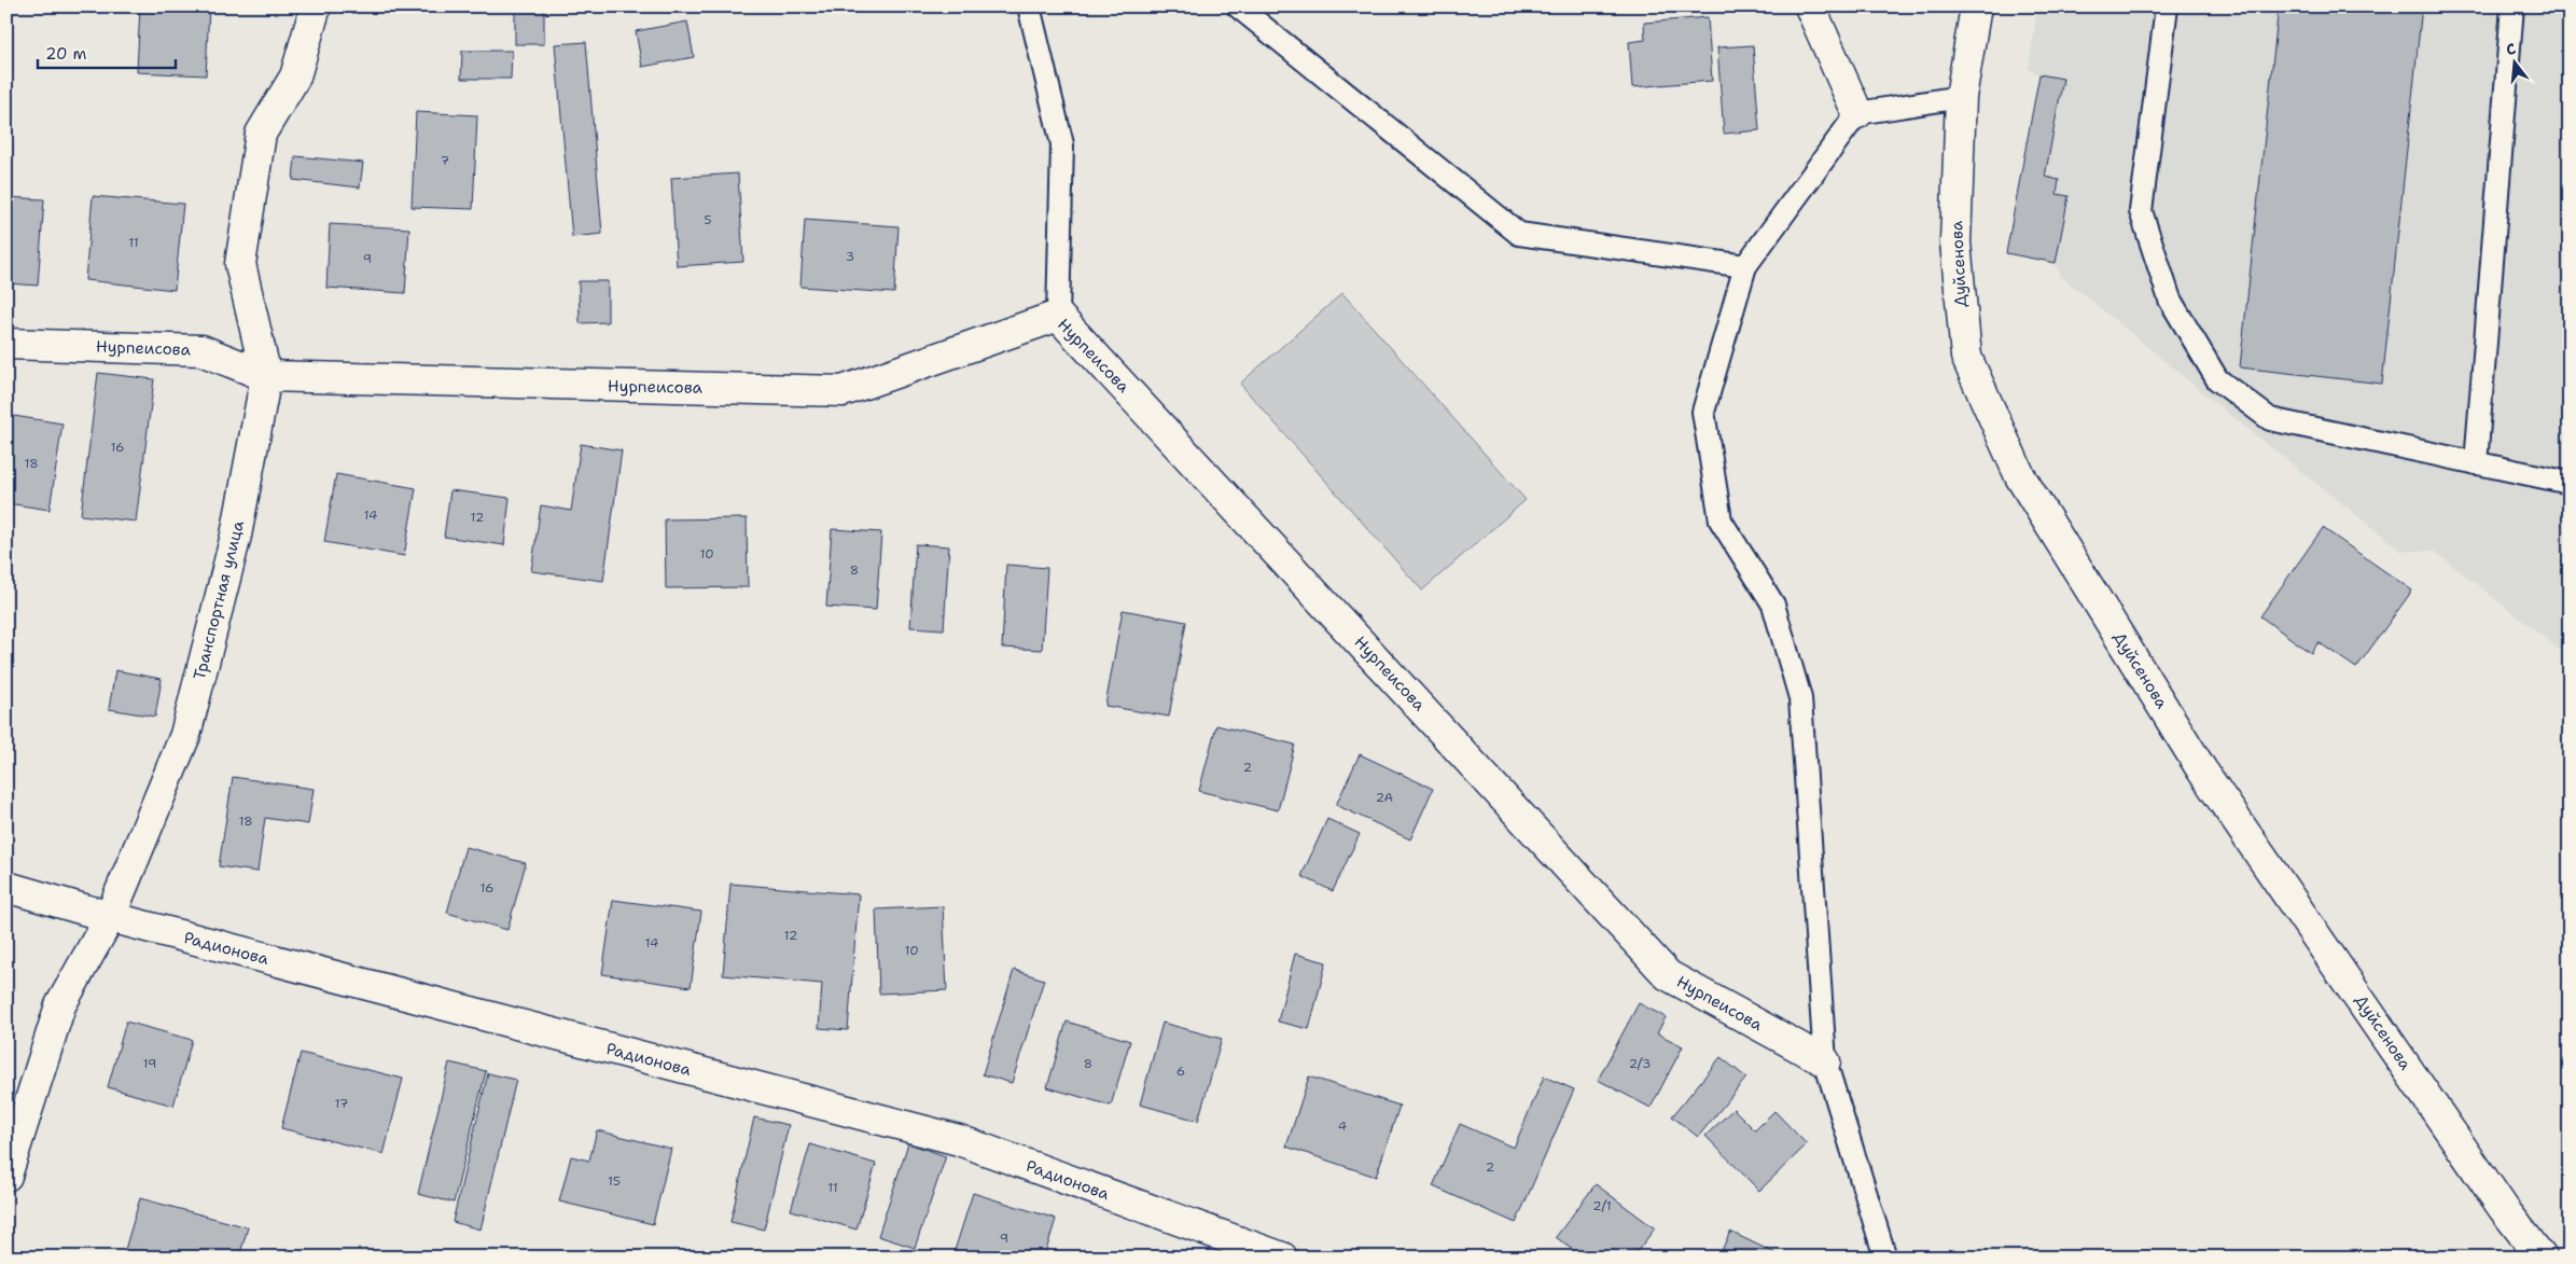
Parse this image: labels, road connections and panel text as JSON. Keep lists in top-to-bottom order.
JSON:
{
  "streets": {
    "street": [
      "Дуйсенова",
      "Нурпеисова",
      "Транспортная улица",
      "Радионова"
    ]
  },
  "crossings": [
    ["Нурпеисова", "Транспортная улица"],
    ["Транспортная улица", "Радионова"]
  ],
  "house_numbers": [
    "7",
    "5",
    "11",
    "3",
    "9",
    "16",
    "18",
    "14",
    "12",
    "10",
    "8",
    "2",
    "2A",
    "18",
    "16",
    "12",
    "14",
    "10",
    "19",
    "8",
    "2/3",
    "6",
    "17",
    "4",
    "2",
    "15",
    "11",
    "2/1",
    "9"
  ],
  "scale_bar": "20 m",
  "north": "top"
}
